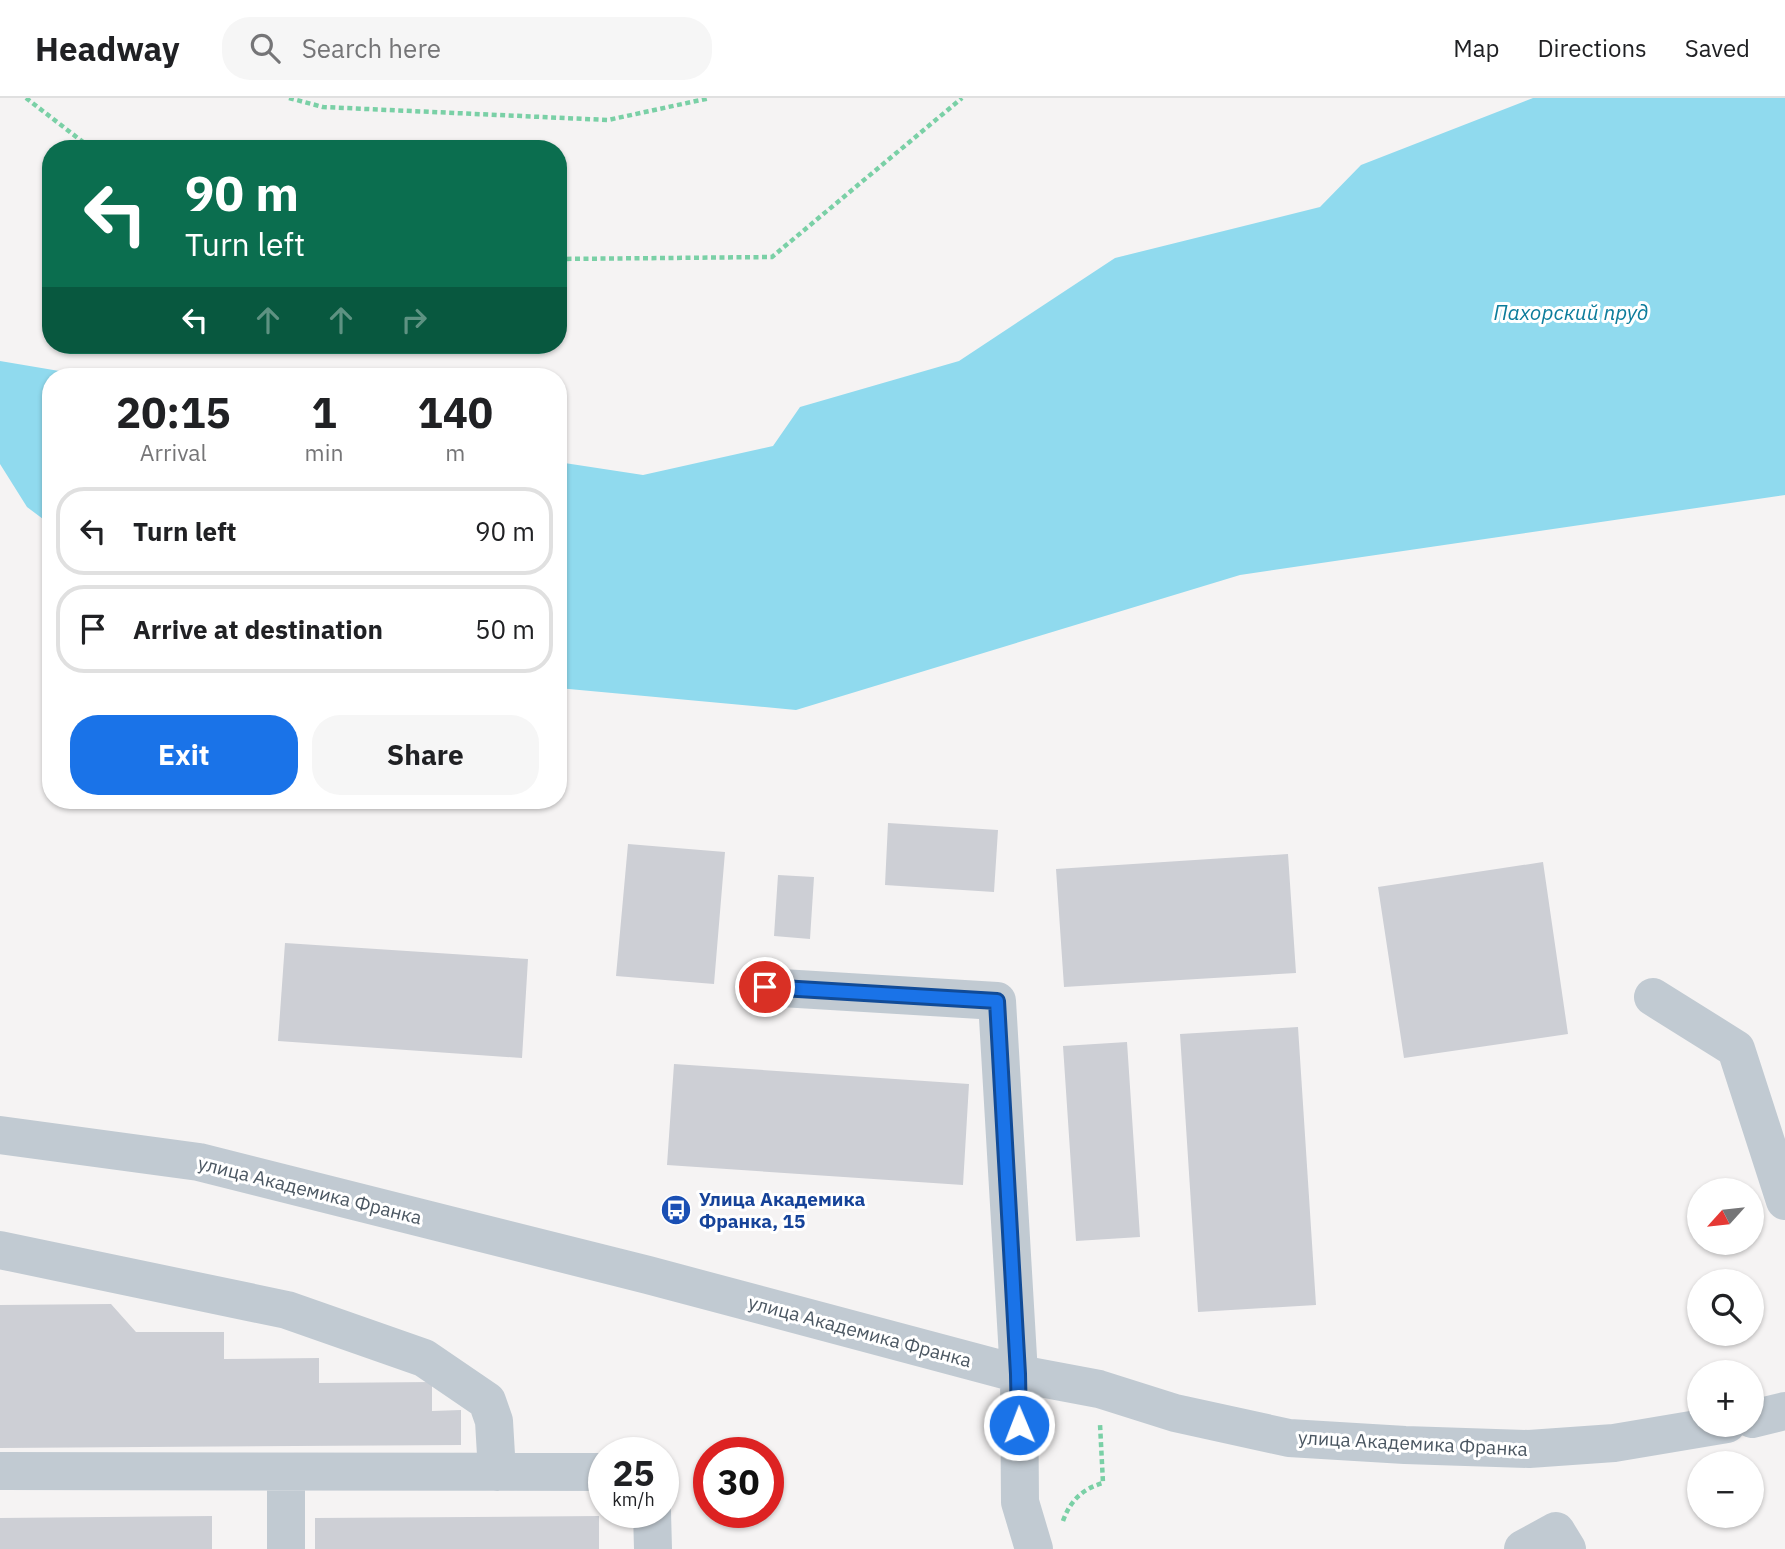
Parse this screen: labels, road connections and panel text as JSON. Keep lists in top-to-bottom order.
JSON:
{
  "streets": {
    "street": ["улица Академика Франка"]
  },
  "water": ["Пахорский пруд"],
  "places": {
    "bus stop": ["Улица Академика Франка, 15"]
  },
  "north": "bottom left",
  "page": {
    "header": "Headway",
    "search": "Search here",
    "nav": ["Map", "Directions", "Saved"],
    "turn": ["90 m", "Turn left"],
    "eta": [
      "20:15",
      "Arrival",
      "1",
      "min",
      "140",
      "m"
    ],
    "list": [
      {
        "name": "Turn left",
        "value": "90 m"
      },
      {
        "name": "Arrive at destination",
        "value": "50 m"
      }
    ],
    "buttons": ["Exit", "Share"],
    "map_buttons": ["+", "−"],
    "speed": "25 km/h",
    "limit": "30"
  }
}
